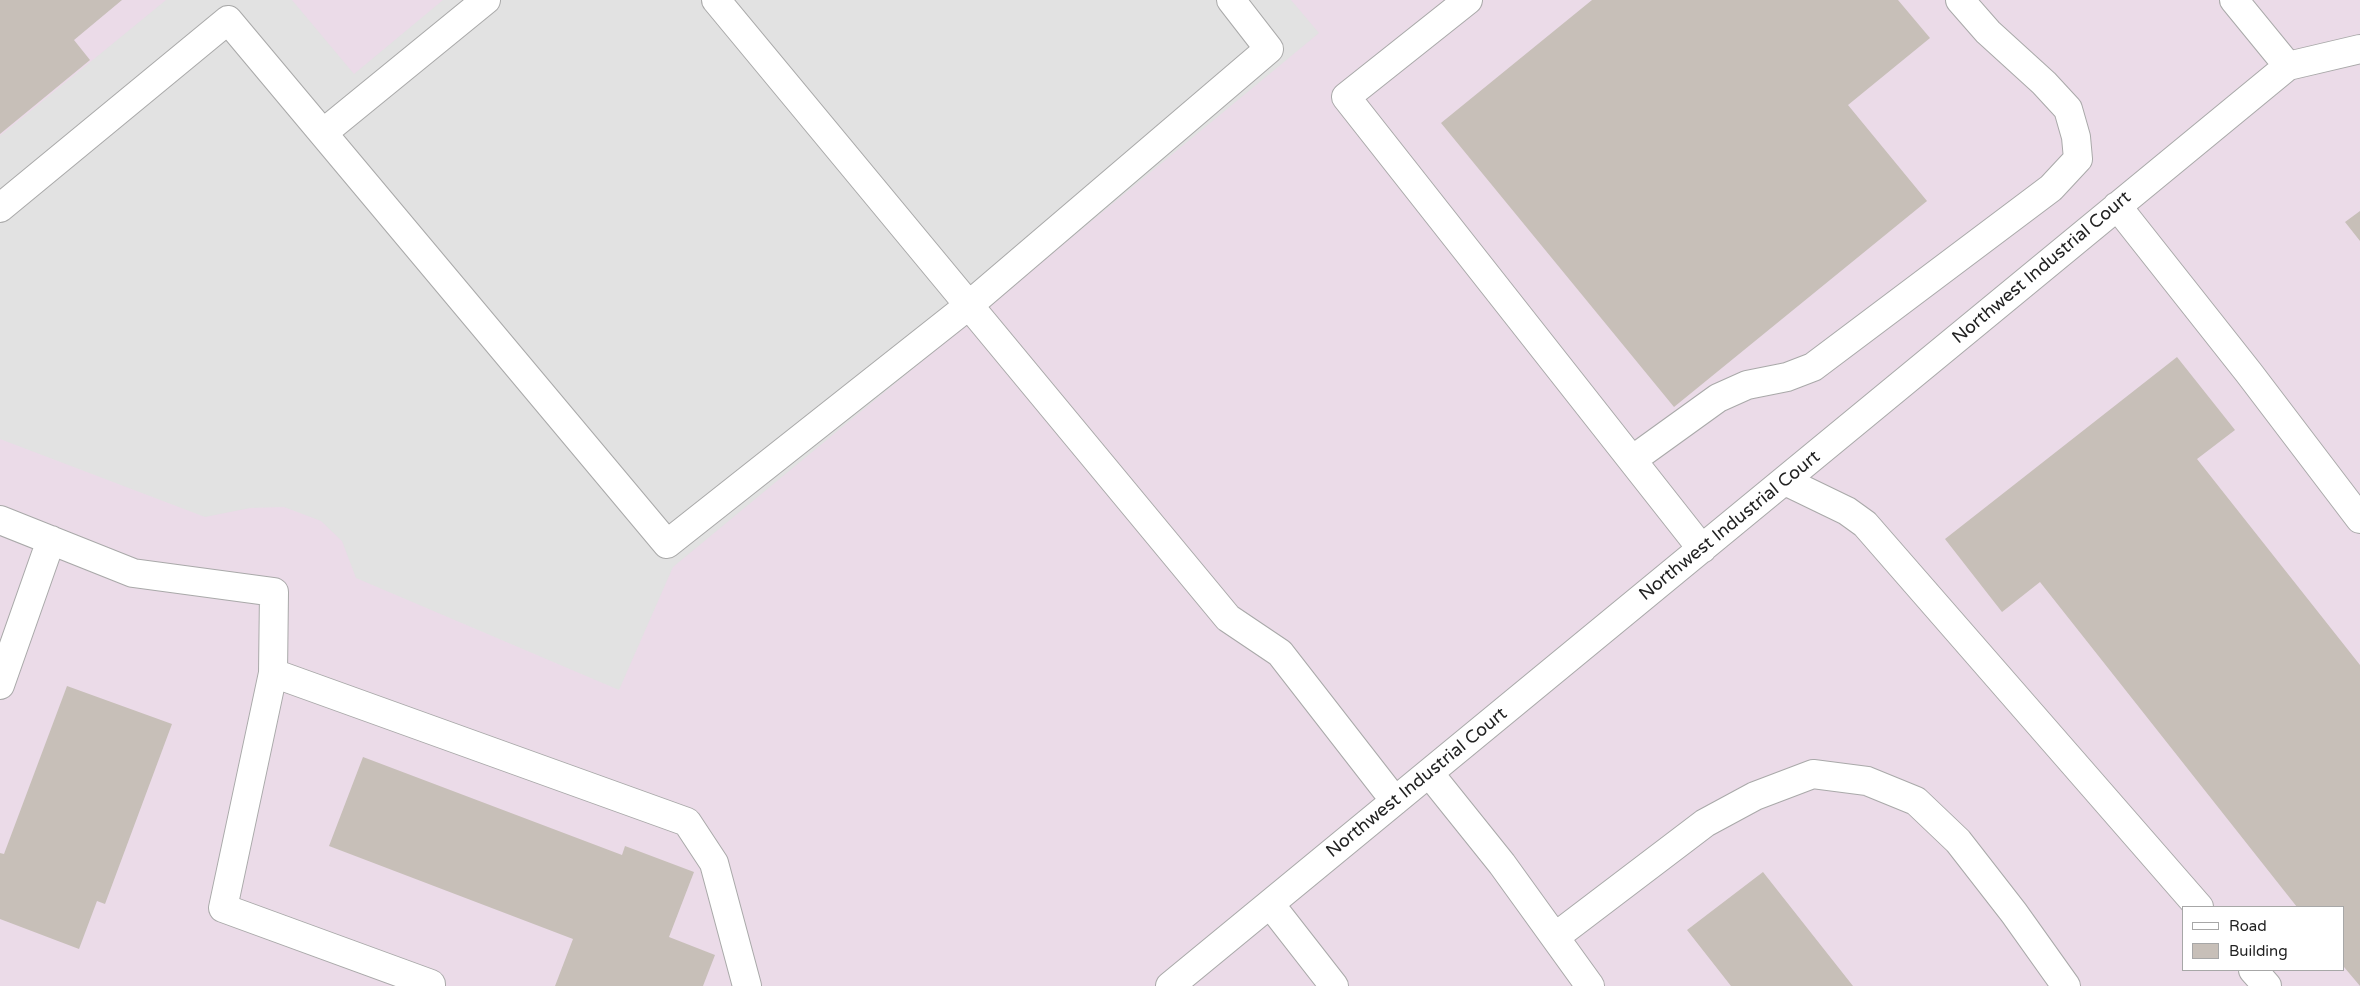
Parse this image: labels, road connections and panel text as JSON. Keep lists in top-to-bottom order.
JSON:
{
  "streets": {
    "street": ["Northwest Industrial Court"]
  },
  "legend": ["Road", "Building"]
}
